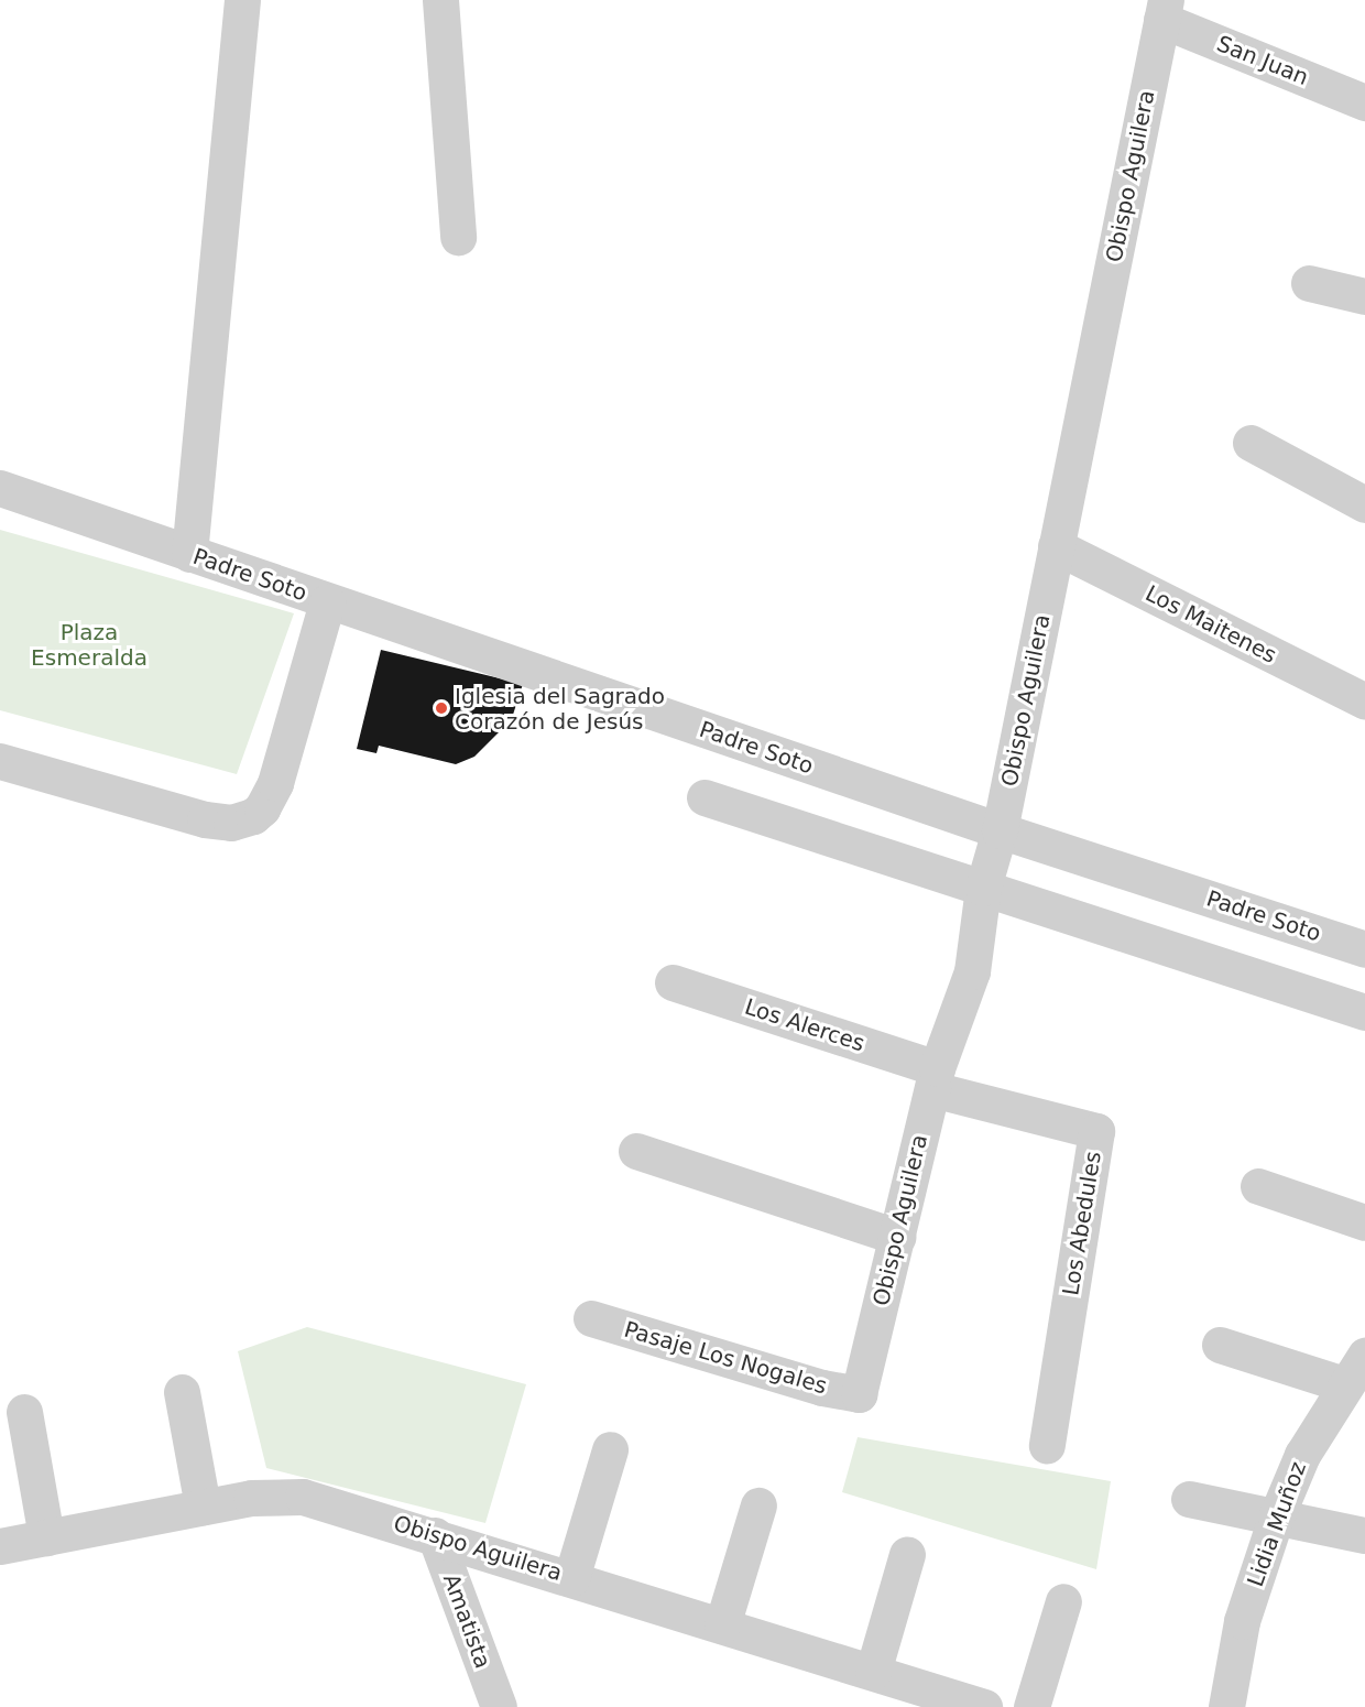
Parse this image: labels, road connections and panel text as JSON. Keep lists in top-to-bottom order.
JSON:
{
  "streets": {
    "street": [
      "San Juan",
      "Obispo Aguilera",
      "Padre Soto",
      "Los Maitenes",
      "Los Alerces",
      "Los Abedules",
      "Pasaje Los Nogales",
      "Lidia Muñoz",
      "Amatista"
    ]
  },
  "crossings": [
    ["San Juan", "Obispo Aguilera"],
    ["Obispo Aguilera", "Padre Soto"],
    ["Obispo Aguilera", "Los Maitenes"],
    ["Obispo Aguilera", "Los Alerces"],
    ["Obispo Aguilera", "Los Abedules"],
    ["Obispo Aguilera", "Pasaje Los Nogales"],
    ["Obispo Aguilera", "Amatista"],
    ["Los Alerces", "Los Abedules"]
  ],
  "parks": ["Plaza Esmeralda"],
  "places": ["Iglesia del Sagrado Corazón de Jesús"]
}
